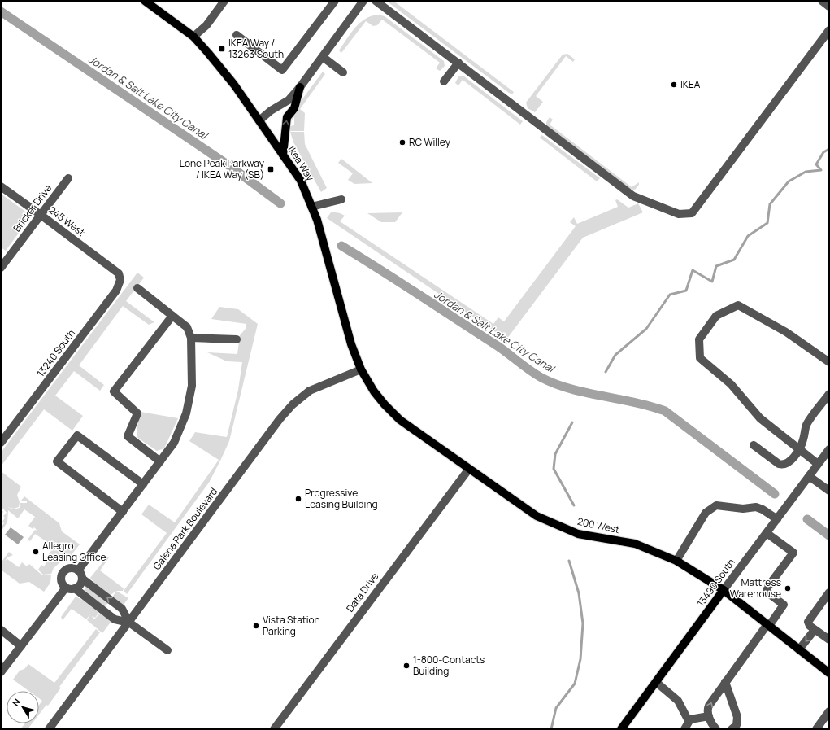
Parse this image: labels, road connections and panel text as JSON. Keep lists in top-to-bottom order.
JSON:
{
  "streets": {
    "main road": ["Ikea Way", "200 West", "13490 South"],
    "street": [
      "Bricker Drive",
      "245 West",
      "13240 South",
      "Galena Park Boulevard",
      "Data Drive"
    ]
  },
  "crossings": [
    ["Ikea Way", "200 West"],
    ["Ikea Way", "Galena Park Boulevard"],
    ["Bricker Drive", "245 West"],
    ["245 West", "13240 South"],
    ["200 West", "Galena Park Boulevard"],
    ["200 West", "13490 South"],
    ["200 West", "Data Drive"]
  ],
  "water": ["Jordan & Salt Lake City Canal"],
  "places": {
    "transit": ["IKEA Way / 13263 South", "Lone Peak Parkway / IKEA Way (SB)"],
    "other": [
      "IKEA",
      "RC Willey",
      "Progressive Leasing Building",
      "Allegro Leasing Office",
      "Mattress Warehouse",
      "Vista Station Parking",
      "1-800-Contacts Building"
    ]
  },
  "north": "top left"
}
